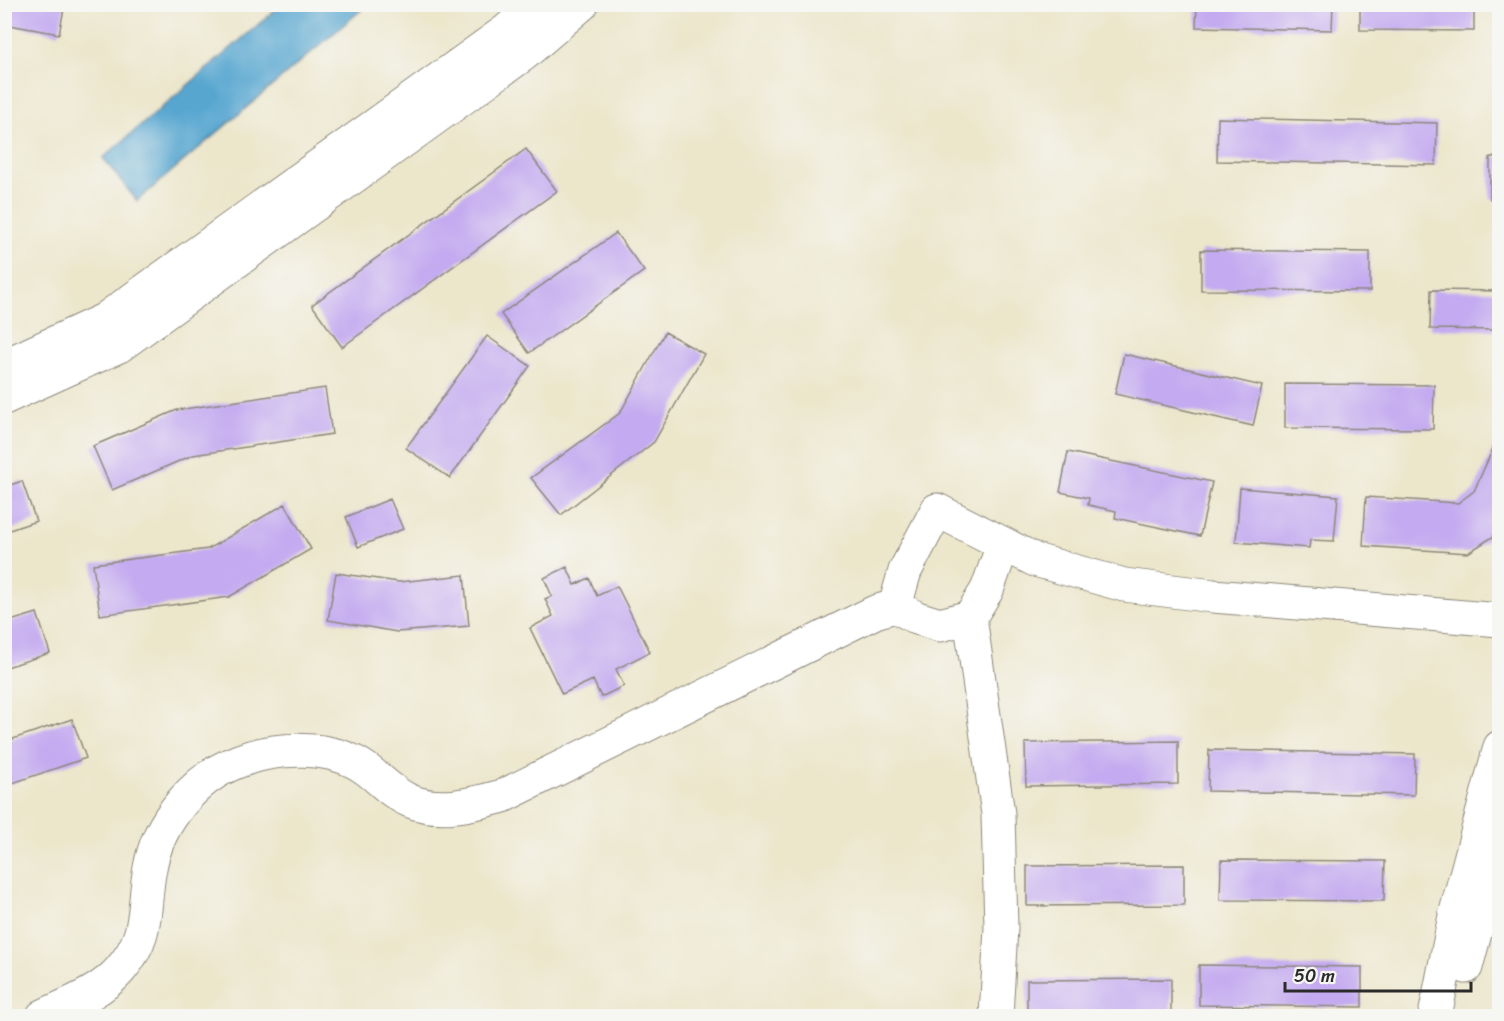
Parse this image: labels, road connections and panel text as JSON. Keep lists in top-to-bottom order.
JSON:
{
  "scale_bar": "50 m"
}
